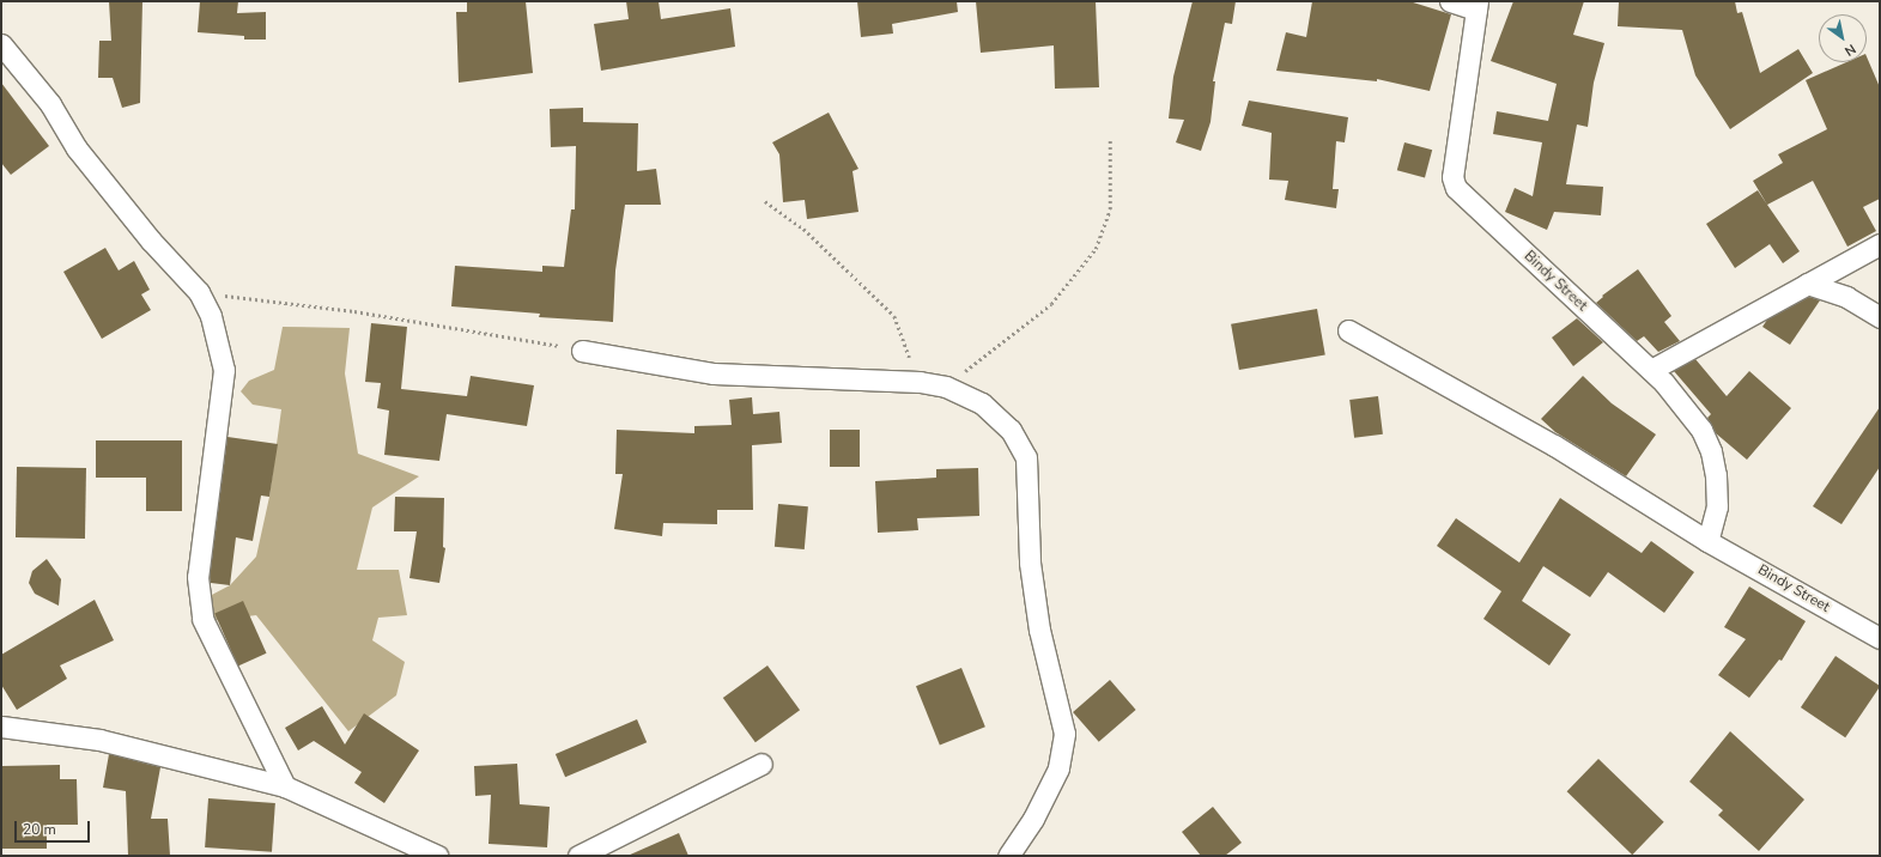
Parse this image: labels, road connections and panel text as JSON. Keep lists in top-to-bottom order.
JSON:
{
  "streets": {
    "street": ["Bindy Street"]
  },
  "scale_bar": "20 m",
  "north": "bottom right"
}
